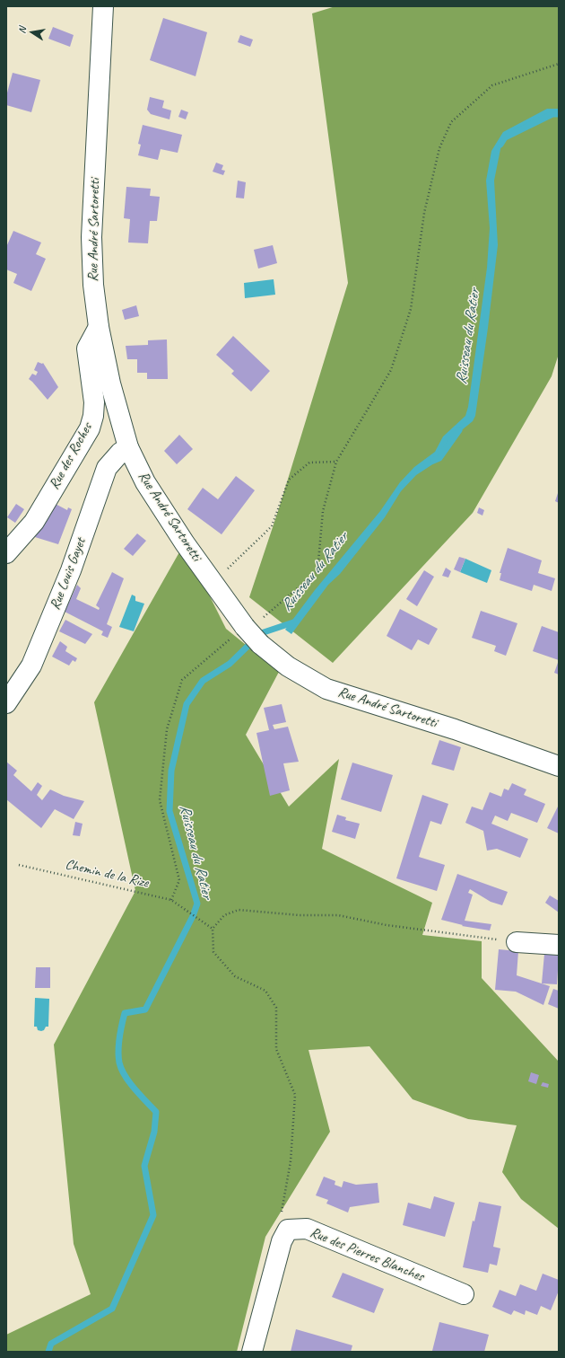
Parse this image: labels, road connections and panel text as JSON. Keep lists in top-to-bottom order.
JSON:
{
  "streets": {
    "street": [
      "Rue André Sartoretti",
      "Rue des Roches",
      "Rue Louis Gayet",
      "Rue des Pierres Blanches"
    ],
    "path": ["Chemin de la Rize"]
  },
  "crossings": [
    ["Rue André Sartoretti", "Rue des Roches"],
    ["Rue André Sartoretti", "Rue Louis Gayet"]
  ],
  "water": ["Ruisseau du Ratier"],
  "north": "left"
}
